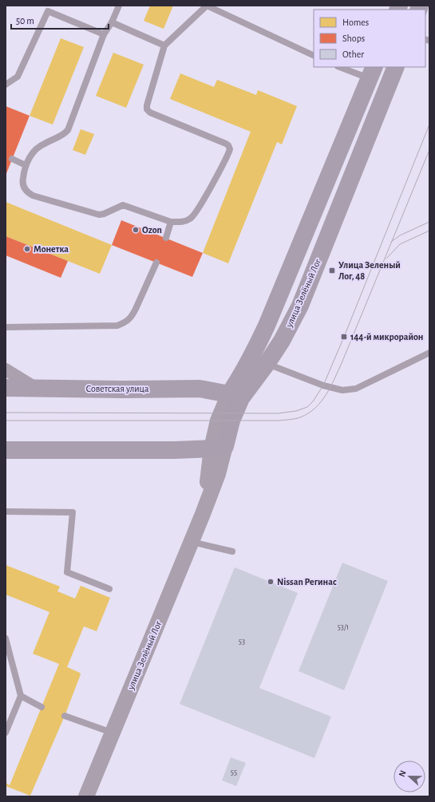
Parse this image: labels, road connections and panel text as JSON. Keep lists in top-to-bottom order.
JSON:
{
  "streets": {
    "main road": ["улица Зелёный Лог", "Советская улица"]
  },
  "crossings": [
    ["улица Зелёный Лог", "Советская улица"]
  ],
  "places": {
    "other": ["Ozon", "Монетка", "Nissan Регинас"],
    "transit": ["Улица Зеленый Лог, 48", "144-й микрорайон"]
  },
  "house_numbers": ["53/1", "53", "55"],
  "legend": ["Homes", "Shops", "Other"],
  "scale_bar": "50 m",
  "north": "left"
}
